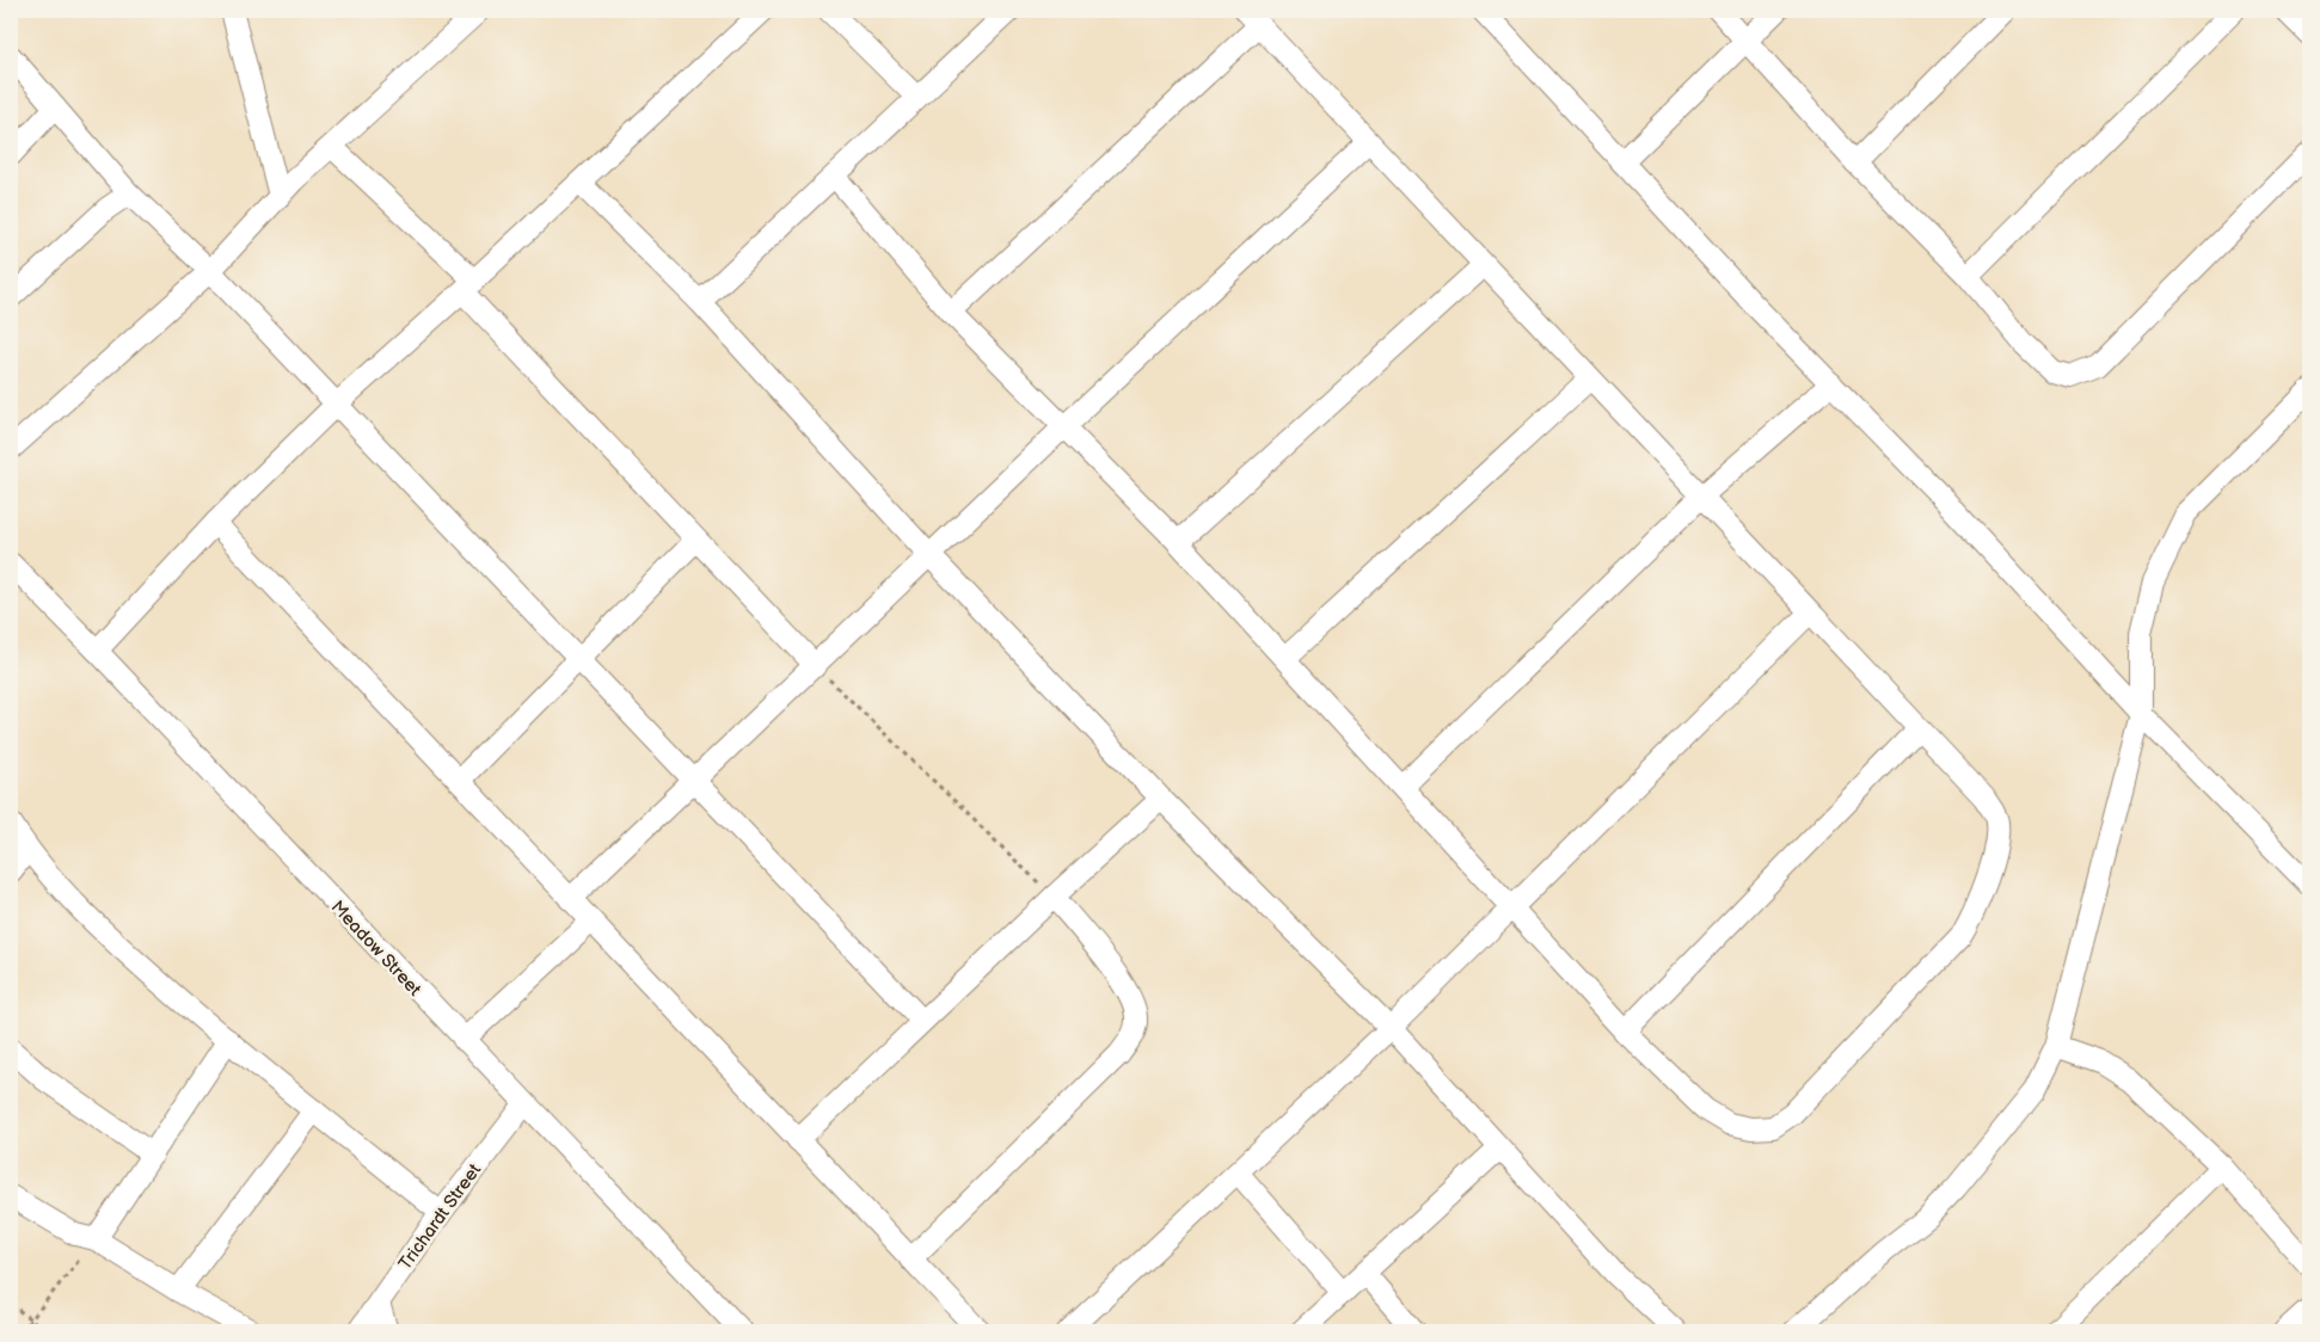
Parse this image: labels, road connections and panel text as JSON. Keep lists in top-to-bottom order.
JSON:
{
  "streets": {
    "street": ["Meadow Street", "Trichardt Street"]
  },
  "crossings": [
    ["Meadow Street", "Trichardt Street"]
  ]
}
